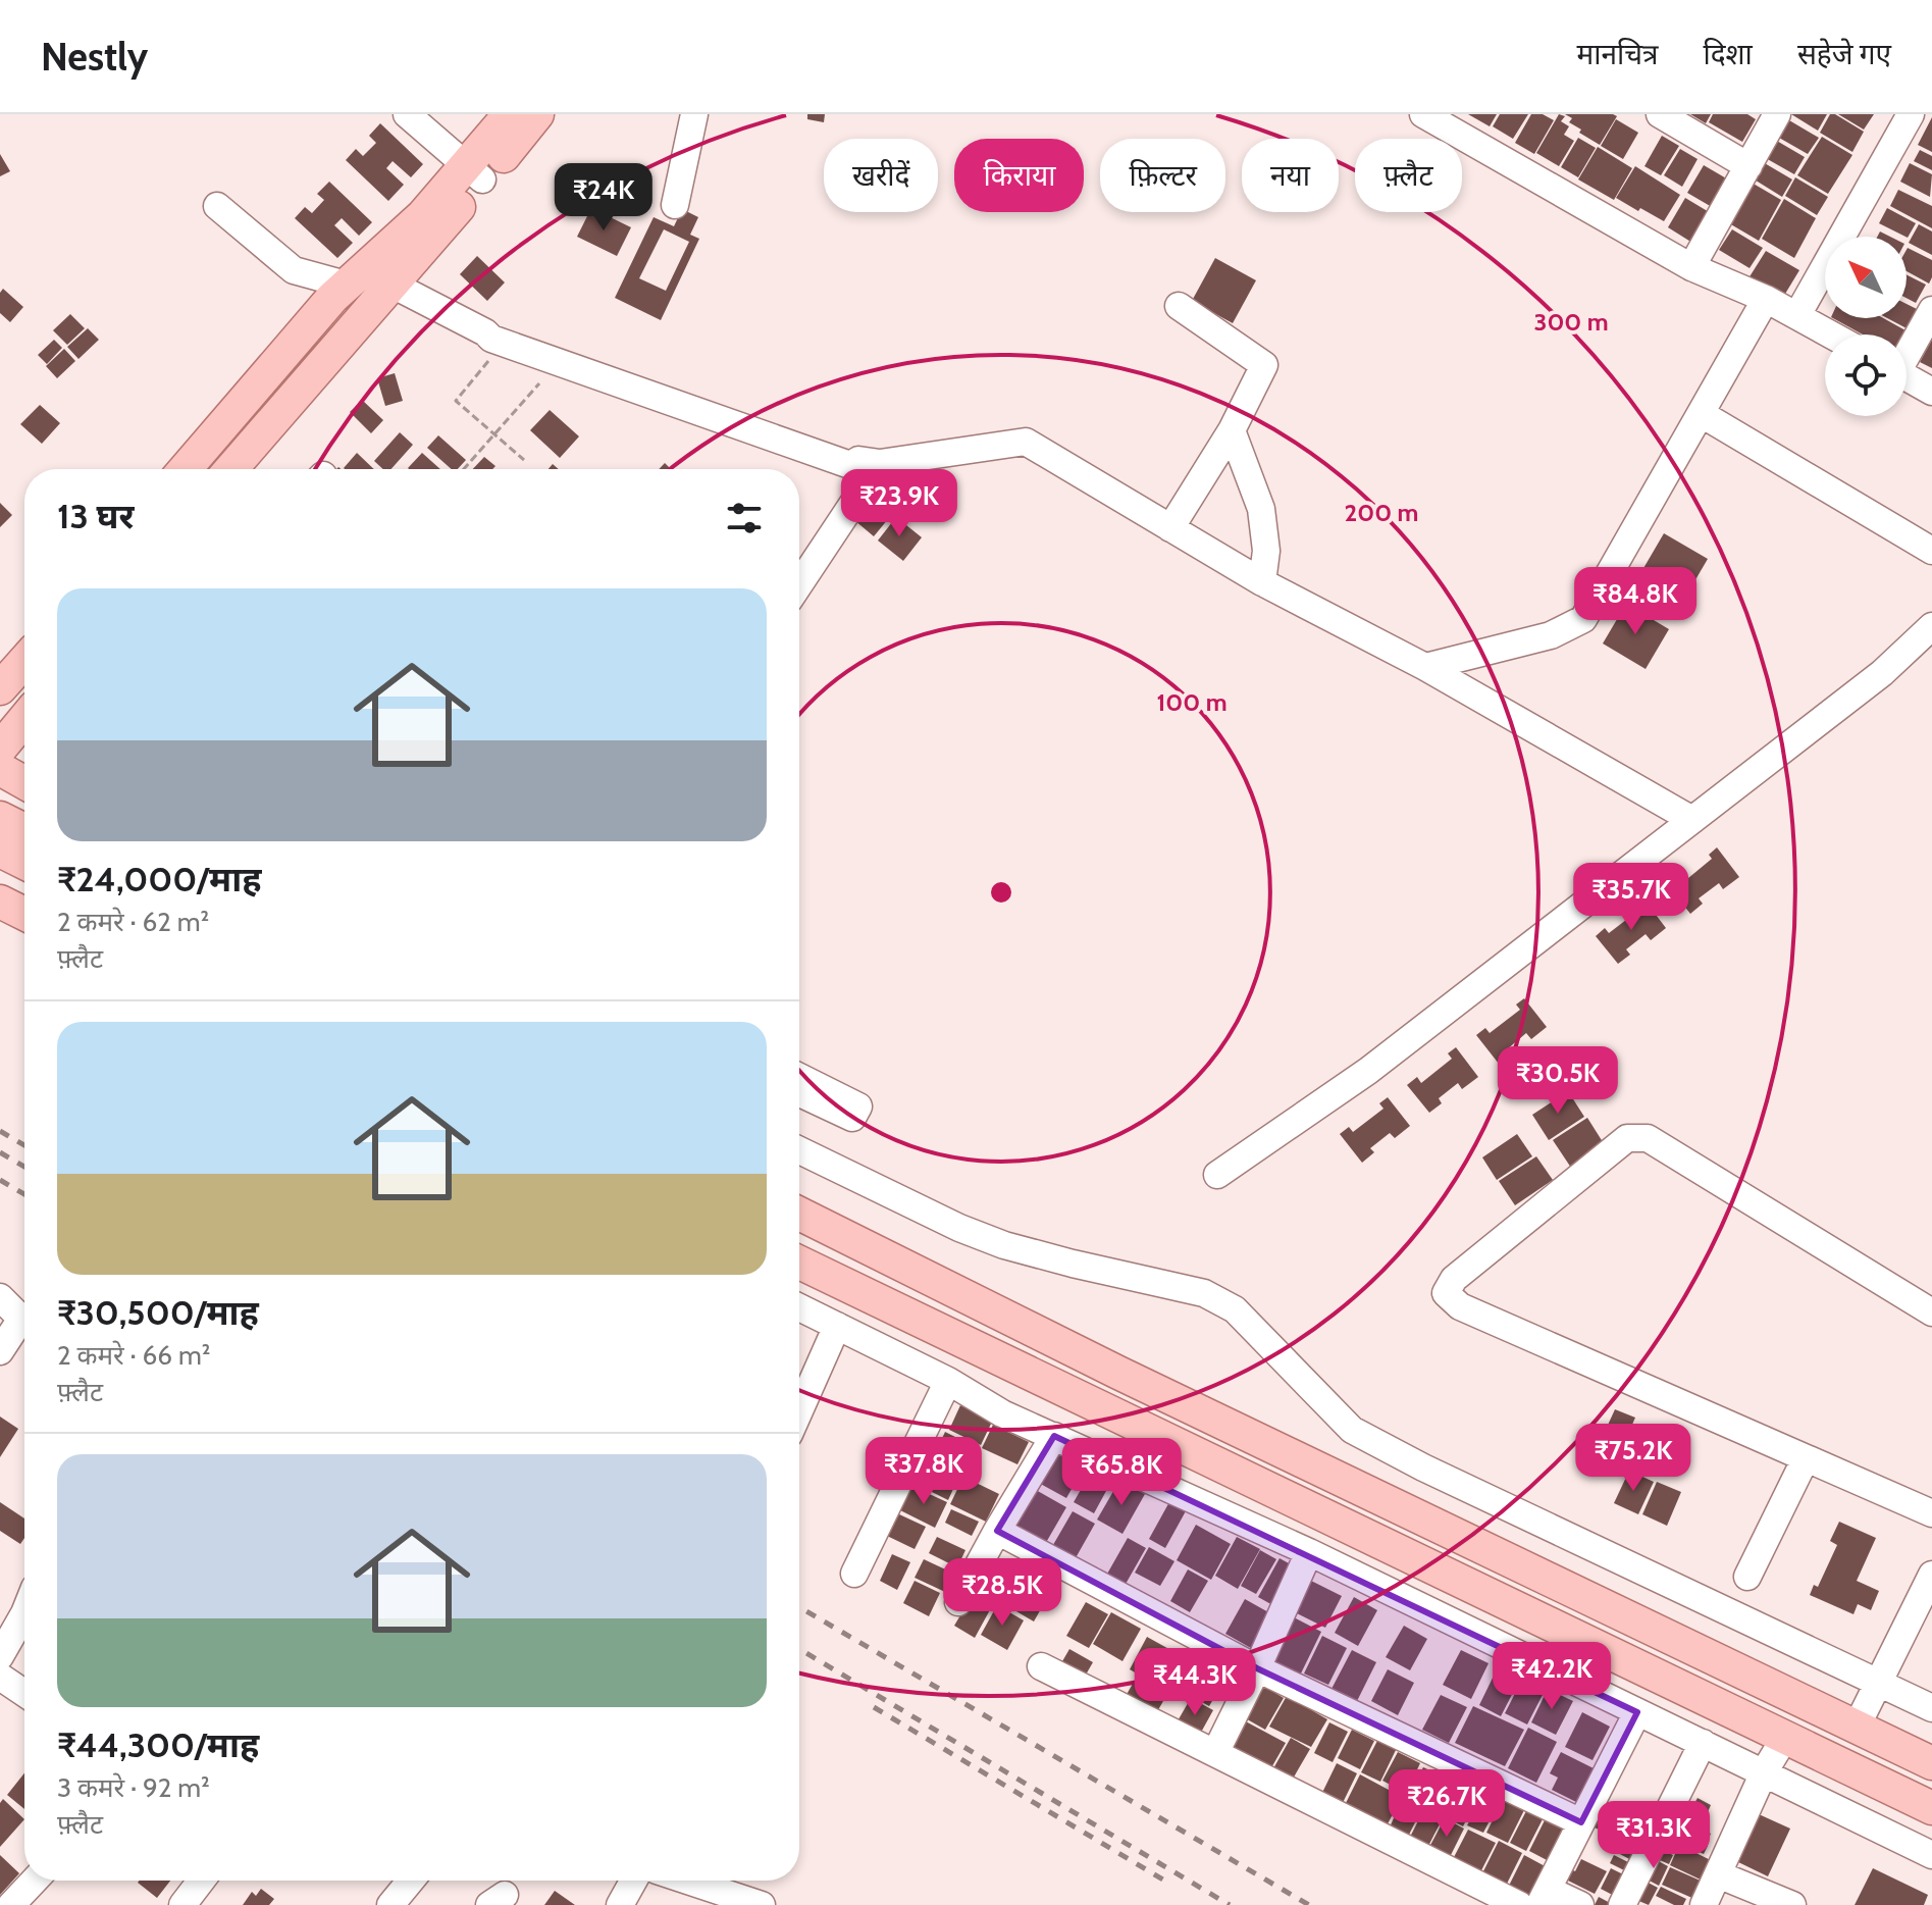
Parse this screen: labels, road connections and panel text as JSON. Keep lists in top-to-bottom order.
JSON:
{
  "north": "top left",
  "page": {
    "header": "Nestly",
    "nav": ["मानचित्र", "दिशा", "सहेजे गए"],
    "chip": [
      "खरीदें",
      "किराया",
      "फ़िल्टर",
      "नया",
      "फ़्लैट"
    ],
    "price": [
      "₹24K",
      "₹23.9K",
      "₹84.8K",
      "₹35.7K",
      "₹30.5K",
      "₹75.2K",
      "₹37.8K",
      "₹65.8K",
      "₹28.5K",
      "₹42.2K",
      "₹44.3K",
      "₹26.7K",
      "₹31.3K"
    ],
    "heading": "13 घर",
    "list": [
      {
        "name": "₹24,000/माह",
        "note": "2 कमरे · 62 m² · फ़्लैट"
      },
      {
        "name": "₹30,500/माह",
        "note": "2 कमरे · 66 m² · फ़्लैट"
      },
      {
        "name": "₹44,300/माह",
        "note": "3 कमरे · 92 m² · फ़्लैट"
      }
    ]
  },
  "rings": ["300 m", "200 m", "100 m"]
}
